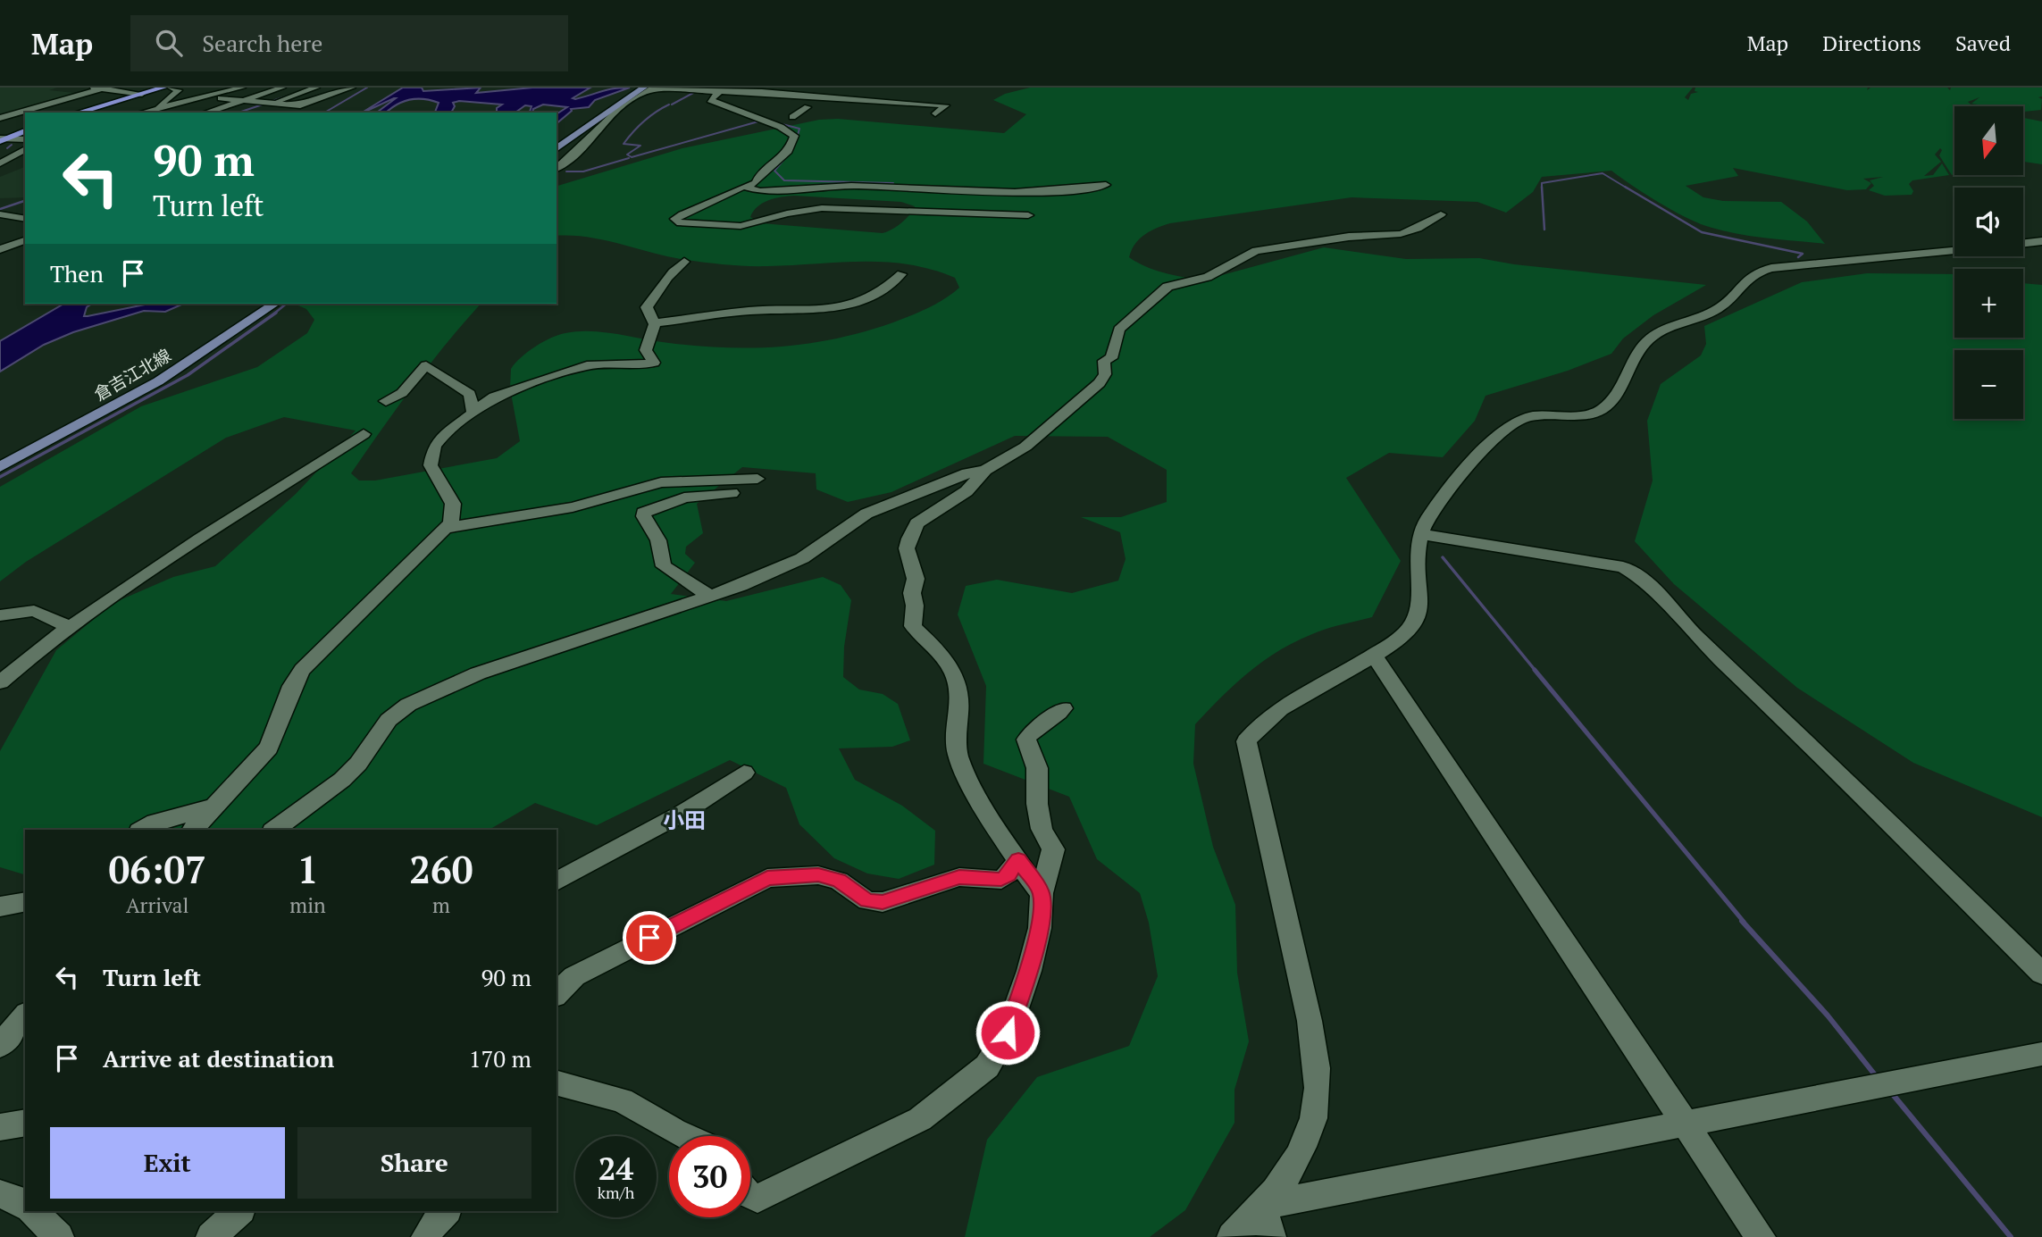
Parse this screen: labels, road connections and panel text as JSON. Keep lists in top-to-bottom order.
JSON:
{
  "streets": {
    "main road": ["倉吉江北線"]
  },
  "districts": ["小田"],
  "north": "bottom",
  "page": {
    "header": "Map",
    "search": "Search here",
    "nav": ["Map", "Directions", "Saved"],
    "map_buttons": ["+", "−"],
    "turn": ["90 m", "Turn left"],
    "then": "Then",
    "eta": [
      "06:07",
      "Arrival",
      "1",
      "min",
      "260",
      "m"
    ],
    "list": [
      {
        "name": "Turn left",
        "value": "90 m"
      },
      {
        "name": "Arrive at destination",
        "value": "170 m"
      }
    ],
    "buttons": ["Exit", "Share"],
    "speed": "24 km/h",
    "limit": "30"
  }
}
